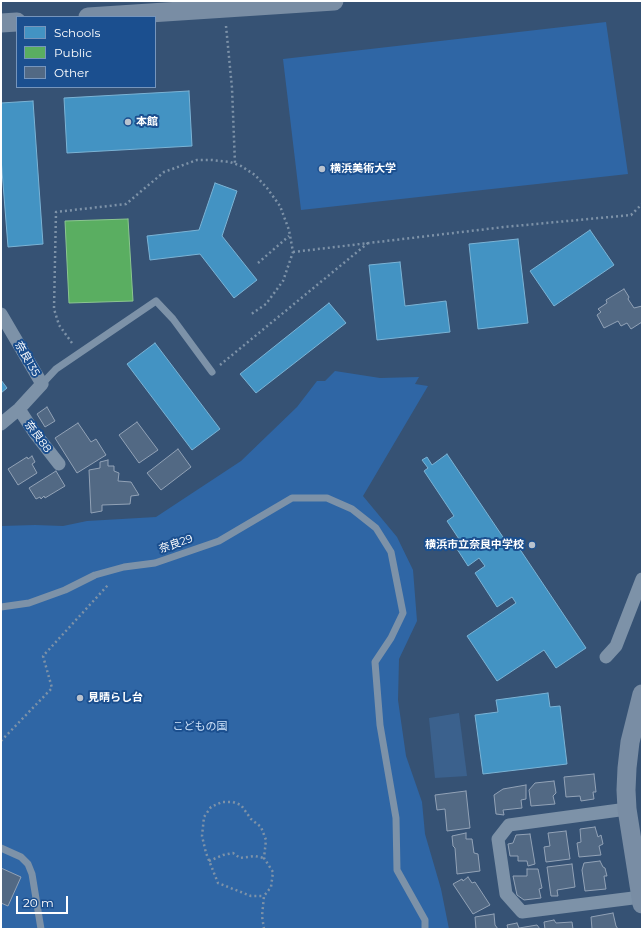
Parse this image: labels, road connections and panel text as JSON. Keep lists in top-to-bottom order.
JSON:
{
  "streets": {
    "street": ["奈良135", "奈良88"],
    "lane": ["奈良29"]
  },
  "parks": ["こどもの国"],
  "places": [
    "本館",
    "横浜美術大学",
    "横浜市立奈良中学校",
    "見晴らし台"
  ],
  "legend": ["Schools", "Public", "Other"],
  "scale_bar": "20 m"
}
